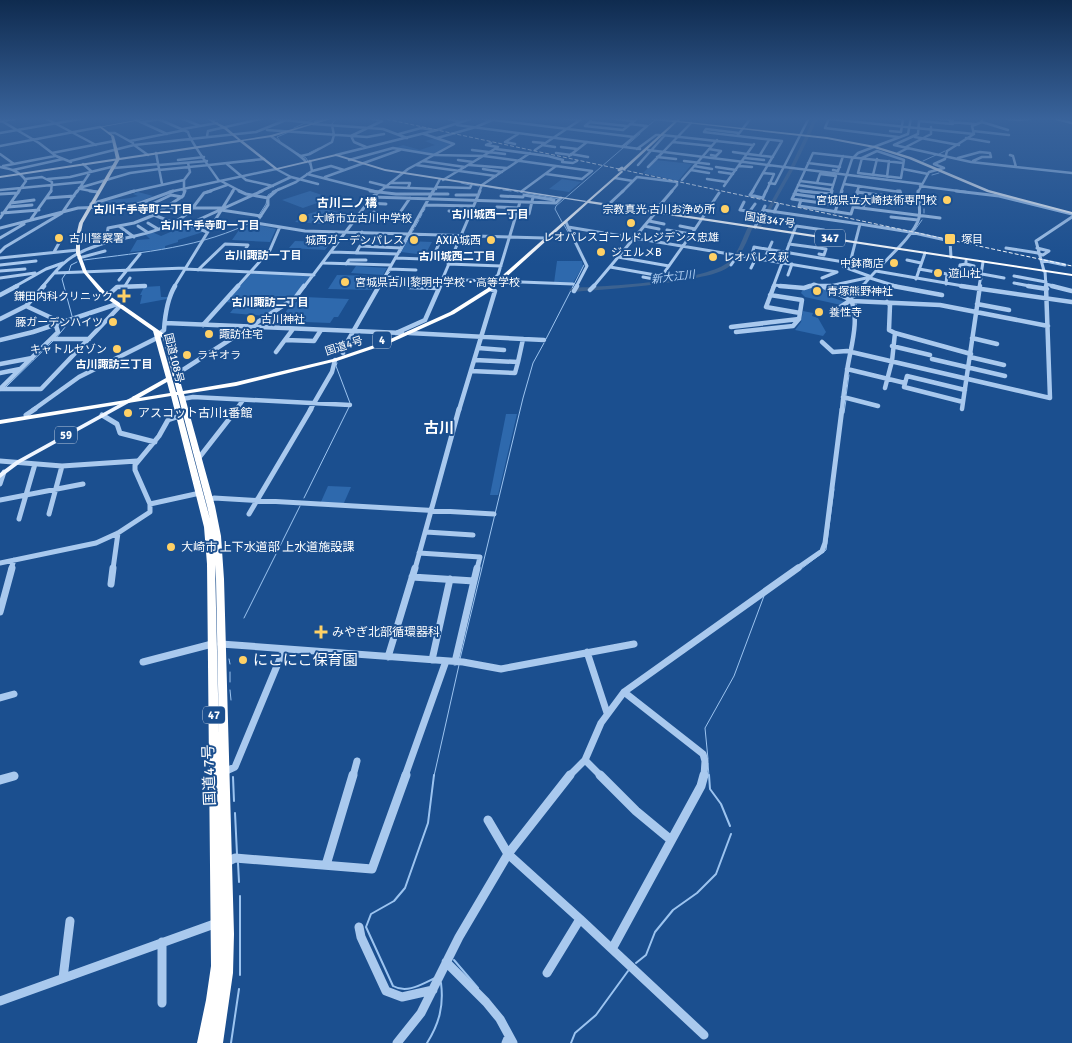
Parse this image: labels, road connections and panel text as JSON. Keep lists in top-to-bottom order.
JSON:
{
  "streets": {
    "highway": [
      "国道347号",
      "347",
      "4",
      "国道4号",
      "国道108号",
      "47",
      "国道47号"
    ],
    "main road": ["59"]
  },
  "crossings": [
    ["国道347号", "国道4号"],
    ["国道4号", "国道108号"],
    ["国道4号", "59"],
    ["国道4号", "国道47号"],
    ["国道108号", "国道47号"]
  ],
  "districts": [
    "古川二ノ構",
    "古川千手寺町二丁目",
    "古川城西一丁目",
    "古川千手寺町一丁目",
    "古川諏訪一丁目",
    "古川城西二丁目",
    "古川諏訪二丁目",
    "古川諏訪三丁目",
    "古川"
  ],
  "water": ["新大江川"],
  "places": {
    "other": [
      "宮城県立大崎技術専門校",
      "宗教真光 古川お浄め所",
      "大崎市立古川中学校",
      "レオパレスゴールドレジデンス忠雄",
      "古川警察署",
      "城西ガーデンパレス",
      "AXIA城西",
      "ジェルメB",
      "レオパレス萩",
      "中鉢商店",
      "遊山社",
      "宮城県古川黎明中学校・高等学校",
      "青塚熊野神社",
      "養性寺",
      "古川神社",
      "藤ガーデンハイツ",
      "諏訪住宅",
      "キャトルセゾン",
      "ラキオラ",
      "アスコット古川1番館",
      "大崎市 上下水道部 上水道施設課",
      "にこにこ保育園"
    ],
    "transit": ["塚目"],
    "health": ["鎌田内科クリニック", "みやぎ北部循環器科"]
  }
}
